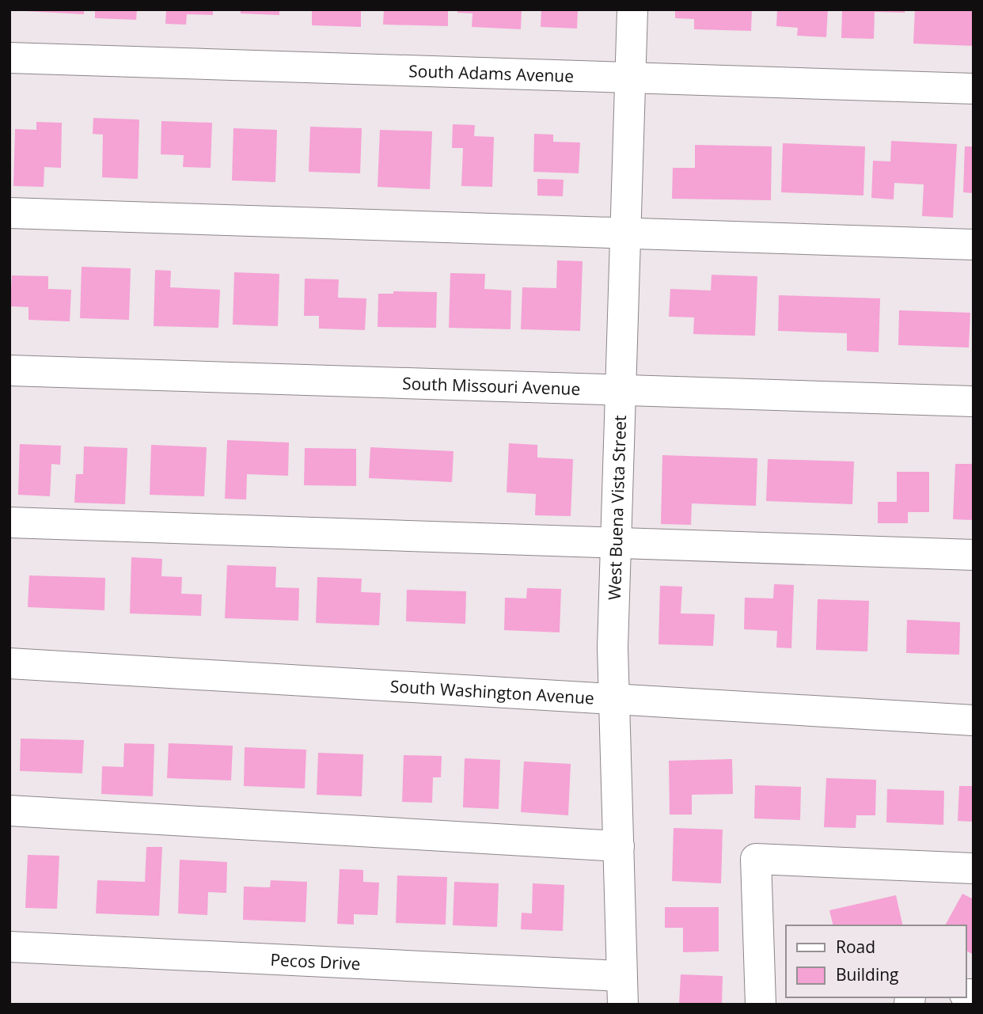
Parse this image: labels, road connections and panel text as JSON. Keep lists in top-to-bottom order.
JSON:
{
  "streets": {
    "street": [
      "South Adams Avenue",
      "South Missouri Avenue",
      "West Buena Vista Street",
      "South Washington Avenue",
      "Pecos Drive"
    ]
  },
  "crossings": [
    ["South Adams Avenue", "West Buena Vista Street"],
    ["South Missouri Avenue", "West Buena Vista Street"],
    ["West Buena Vista Street", "South Washington Avenue"],
    ["West Buena Vista Street", "Pecos Drive"]
  ],
  "legend": ["Road", "Building"]
}
